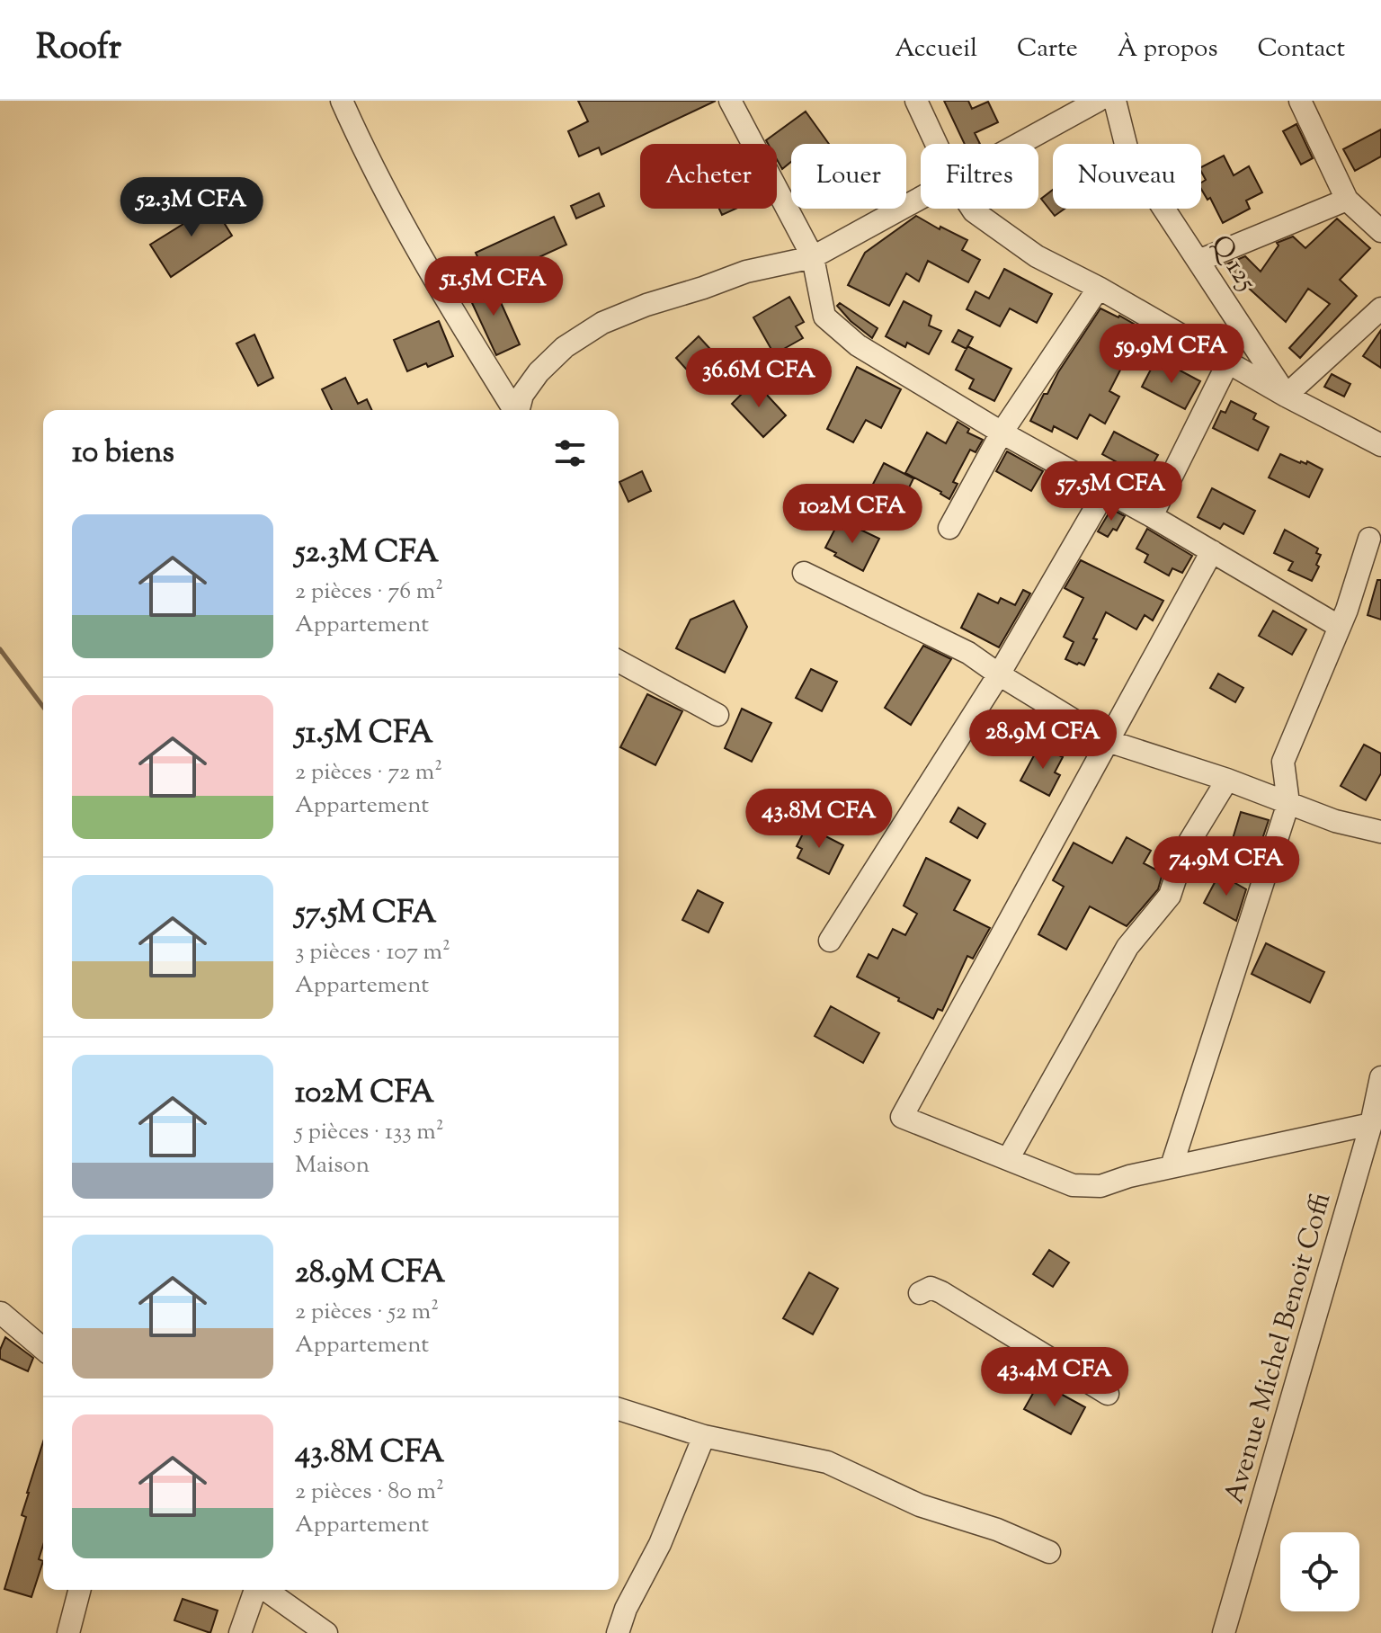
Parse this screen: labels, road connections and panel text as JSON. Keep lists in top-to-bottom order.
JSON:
{
  "streets": {
    "street": ["Q 125", "Avenue Michel Benoit Coffi"]
  },
  "page": {
    "header": "Roofr",
    "nav": [
      "Accueil",
      "Carte",
      "À propos",
      "Contact"
    ],
    "chip": [
      "Acheter",
      "Louer",
      "Filtres",
      "Nouveau"
    ],
    "price": [
      "52.3M CFA",
      "51.5M CFA",
      "59.9M CFA",
      "36.6M CFA",
      "57.5M CFA",
      "102M CFA",
      "28.9M CFA",
      "43.8M CFA",
      "74.9M CFA",
      "43.4M CFA"
    ],
    "heading": "10 biens",
    "list": [
      {
        "name": "52.3M CFA",
        "note": "2 pièces · 76 m² · Appartement"
      },
      {
        "name": "51.5M CFA",
        "note": "2 pièces · 72 m² · Appartement"
      },
      {
        "name": "57.5M CFA",
        "note": "3 pièces · 107 m² · Appartement"
      },
      {
        "name": "102M CFA",
        "note": "5 pièces · 133 m² · Maison"
      },
      {
        "name": "28.9M CFA",
        "note": "2 pièces · 52 m² · Appartement"
      },
      {
        "name": "43.8M CFA",
        "note": "2 pièces · 80 m² · Appartement"
      }
    ]
  }
}
